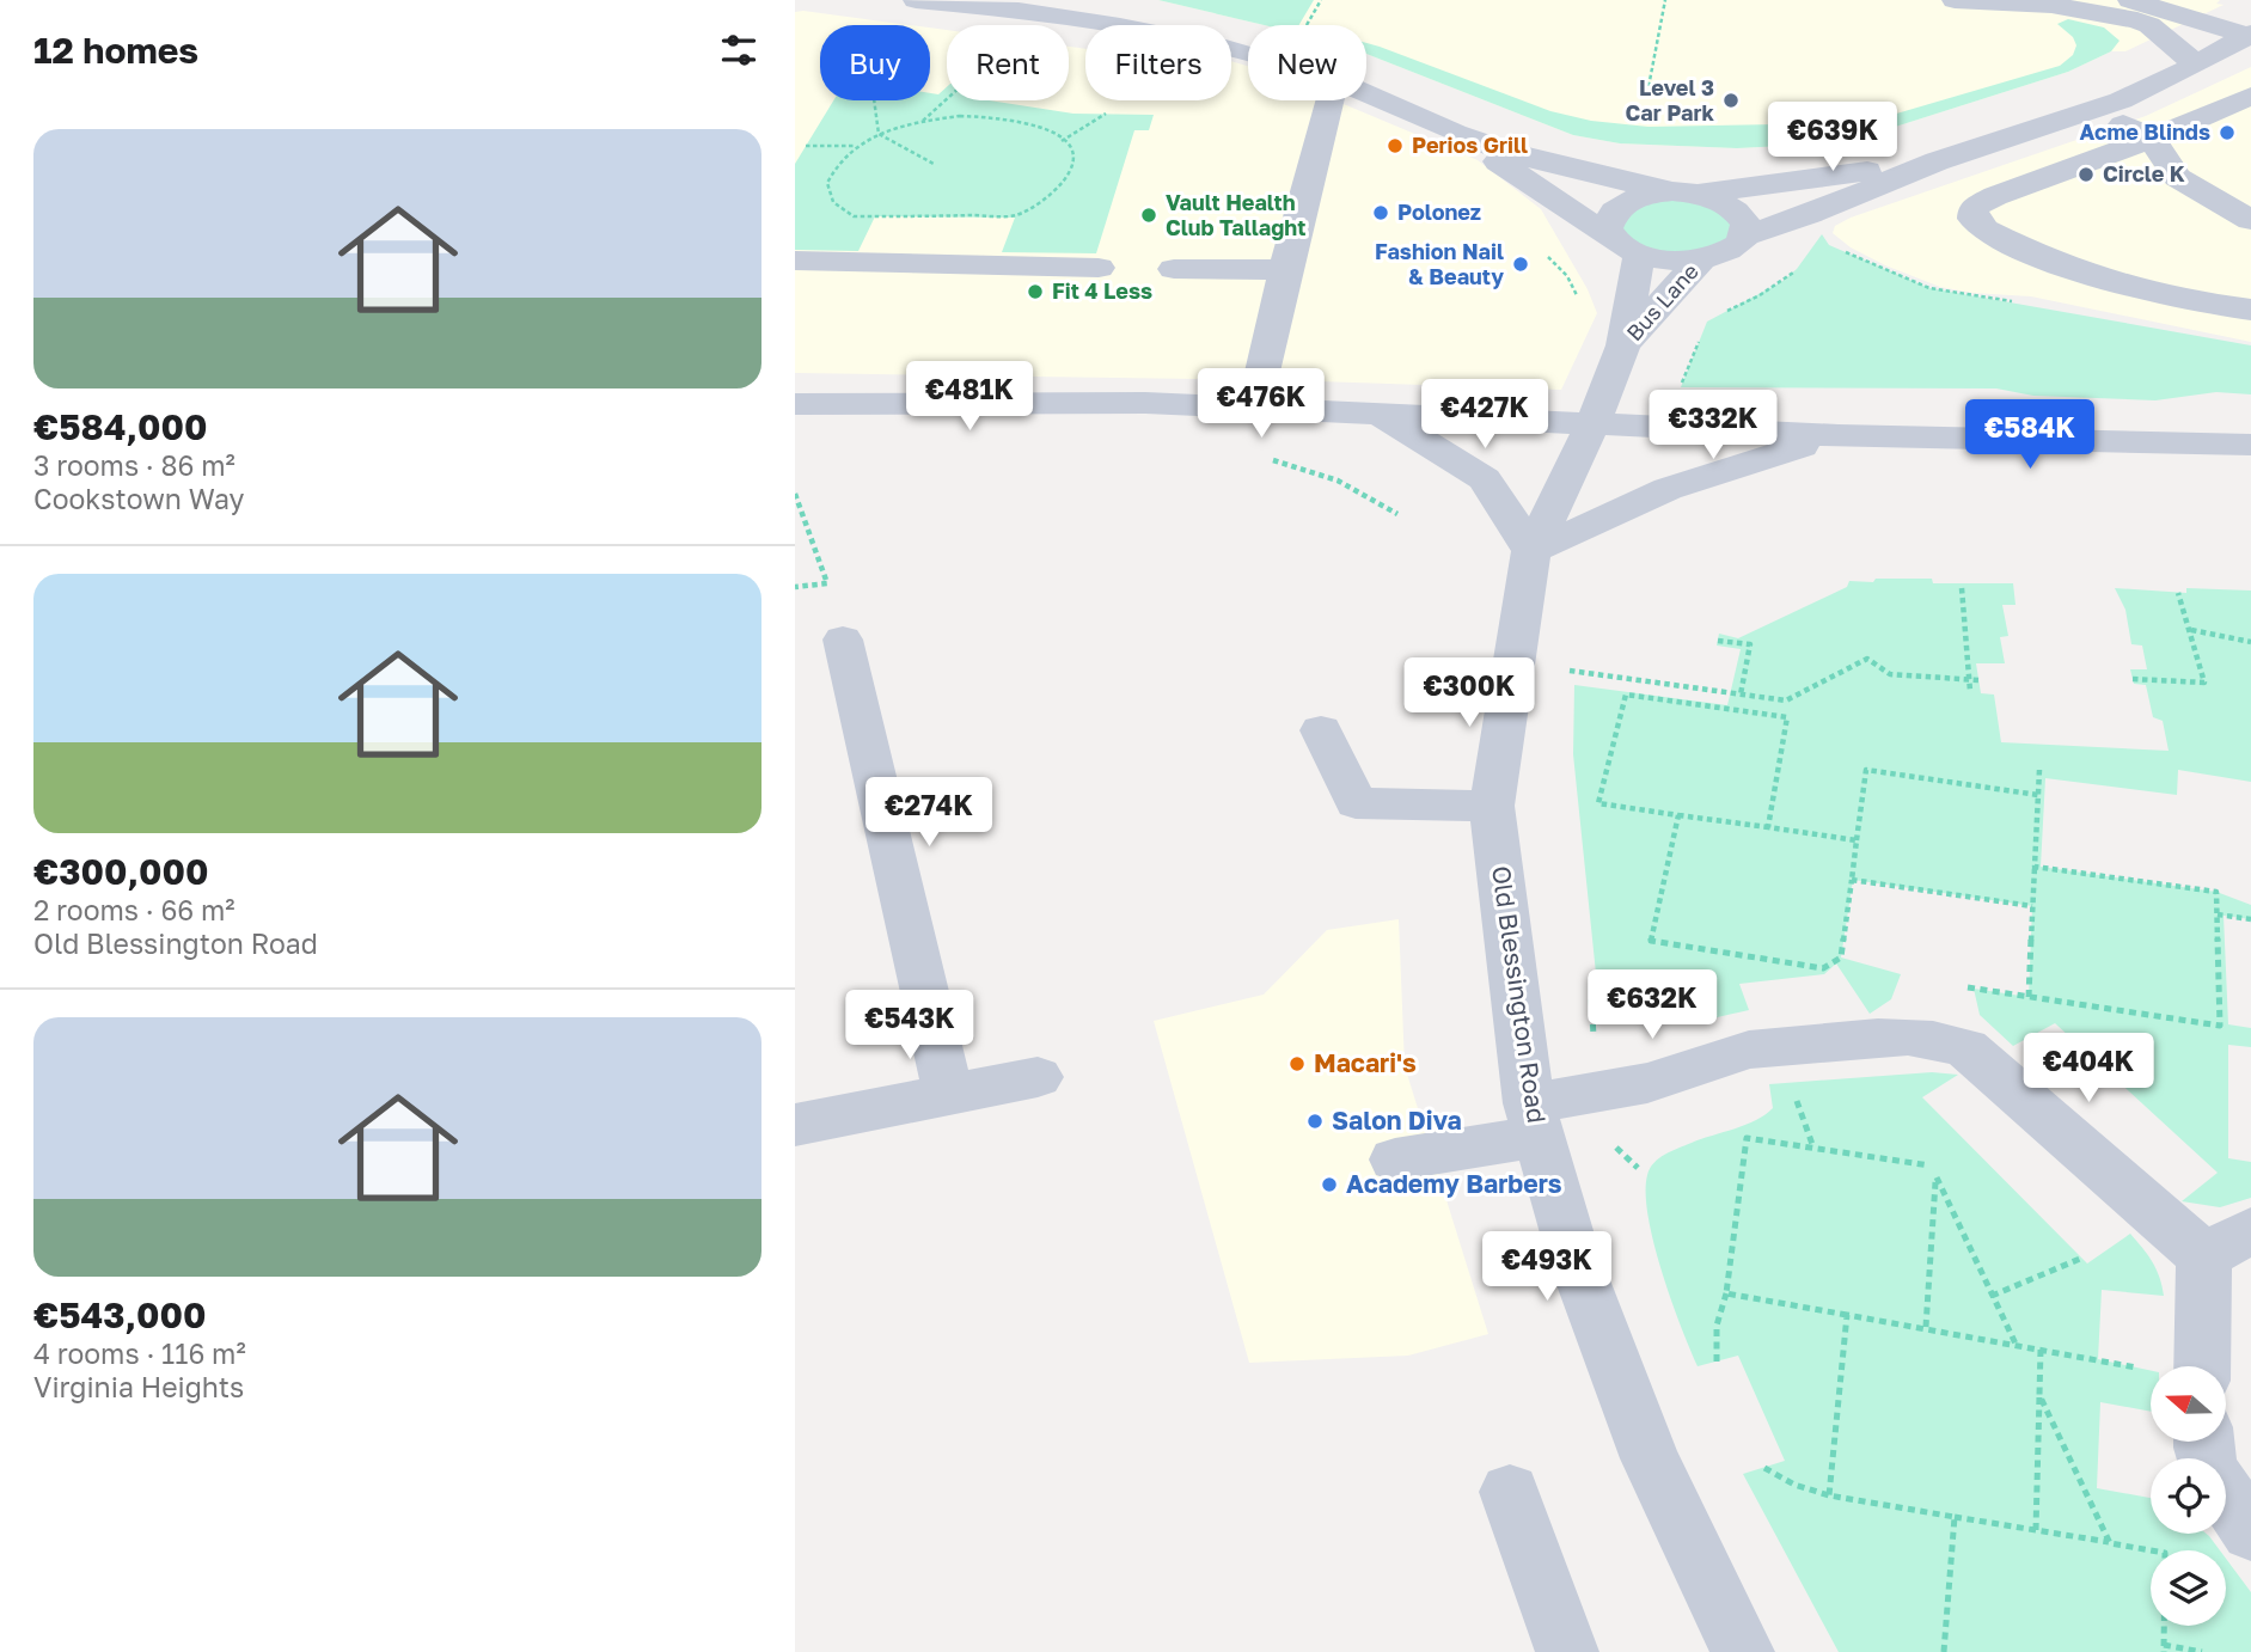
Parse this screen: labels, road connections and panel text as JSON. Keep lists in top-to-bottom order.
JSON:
{
  "streets": {
    "street": ["Bus Lane", "Old Blessington Road"]
  },
  "crossings": [
    ["Bus Lane", "Old Blessington Road"]
  ],
  "places": [
    "Level 3 Car Park",
    "Acme Blinds",
    "Perios Grill",
    "Circle K",
    "Polonez",
    "Vault Health Club Tallaght",
    "Fashion Nail & Beauty",
    "Fit 4 Less",
    "Macari's",
    "Salon Diva",
    "Academy Barbers"
  ],
  "north": "left",
  "page": {
    "heading": "12 homes",
    "chip": [
      "Buy",
      "Rent",
      "Filters",
      "New"
    ],
    "list": [
      {
        "name": "€584,000",
        "note": "3 rooms · 86 m² · Cookstown Way"
      },
      {
        "name": "€300,000",
        "note": "2 rooms · 66 m² · Old Blessington Road"
      },
      {
        "name": "€543,000",
        "note": "4 rooms · 116 m² · Virginia Heights"
      }
    ],
    "price": [
      "€639K",
      "€481K",
      "€476K",
      "€427K",
      "€332K",
      "€584K",
      "€300K",
      "€274K",
      "€632K",
      "€543K",
      "€404K",
      "€493K"
    ]
  }
}
